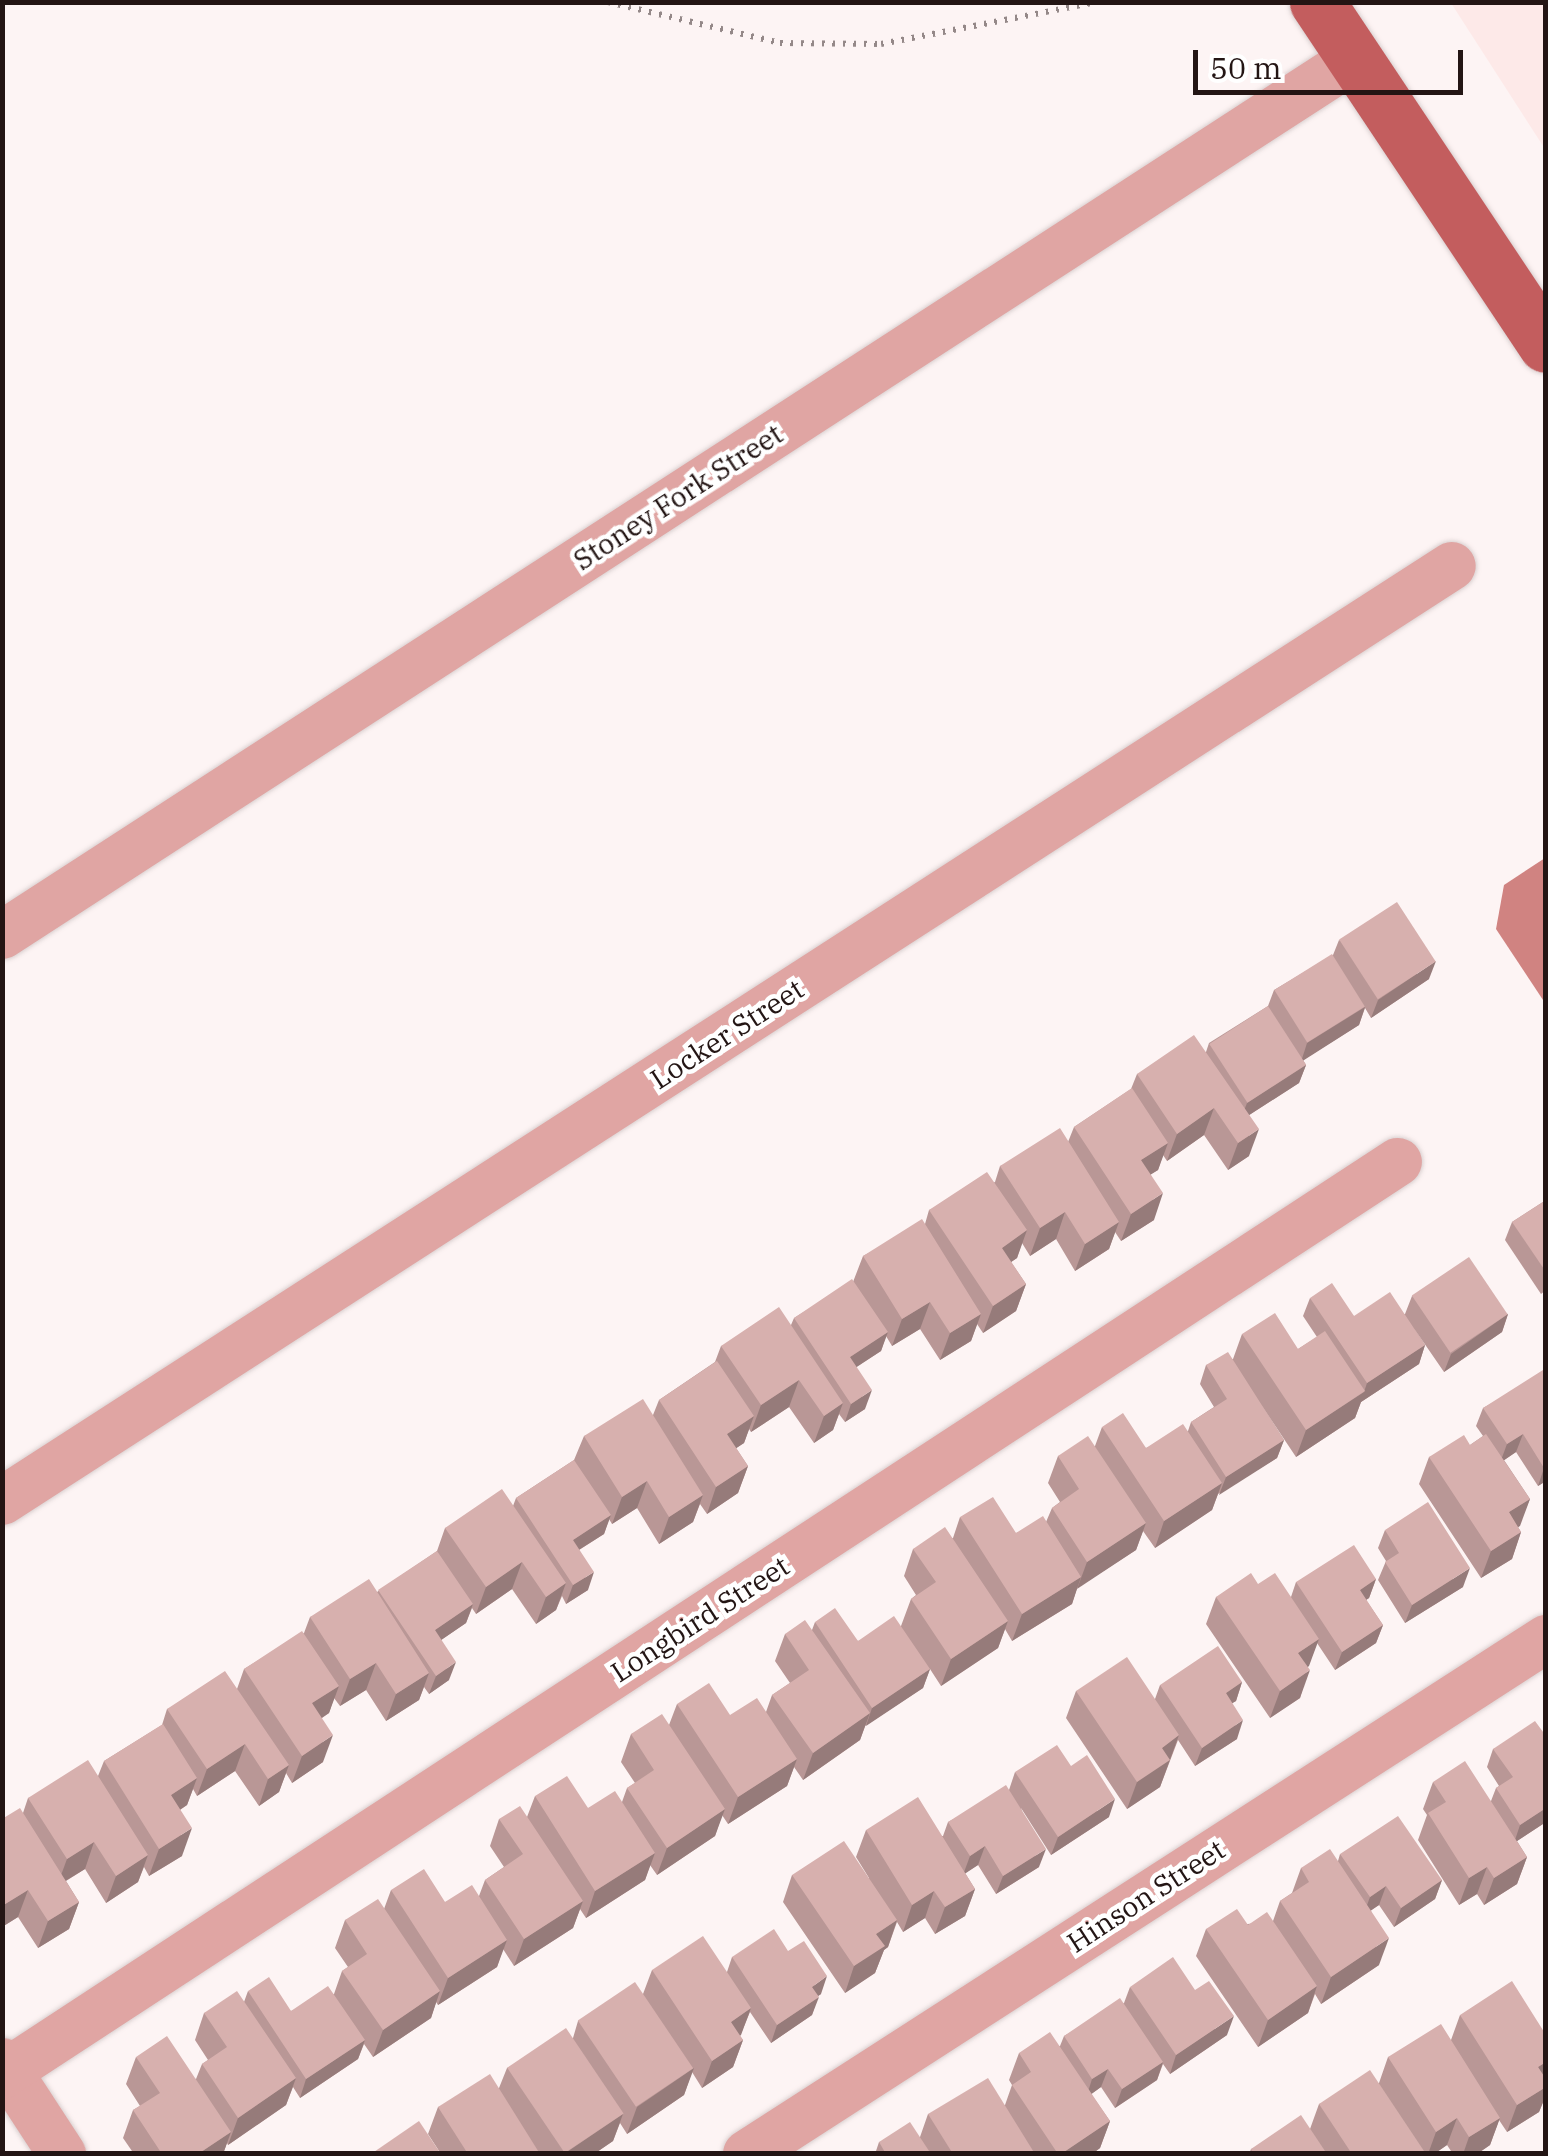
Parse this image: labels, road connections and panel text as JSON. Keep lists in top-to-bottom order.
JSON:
{
  "streets": {
    "street": [
      "Stoney Fork Street",
      "Locker Street",
      "Longbird Street",
      "Hinson Street"
    ]
  },
  "scale_bar": "50 m"
}
